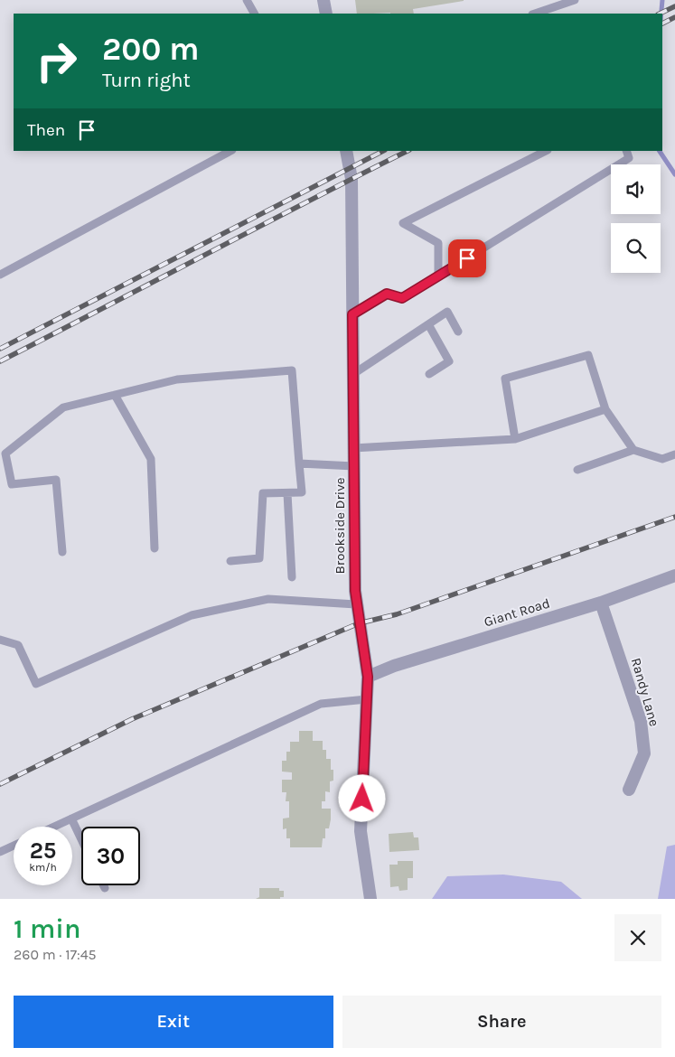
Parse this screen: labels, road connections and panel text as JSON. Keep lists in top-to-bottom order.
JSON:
{
  "streets": {
    "street": ["Brookside Drive", "Giant Road", "Randy Lane"]
  },
  "crossings": [
    ["Brookside Drive", "Giant Road"],
    ["Giant Road", "Randy Lane"]
  ],
  "page": {
    "turn": ["200 m", "Turn right"],
    "then": "Then",
    "speed": "25 km/h",
    "limit": "30",
    "heading": ["1 min", "260 m · 17:45"],
    "buttons": ["Exit", "Share"]
  }
}
